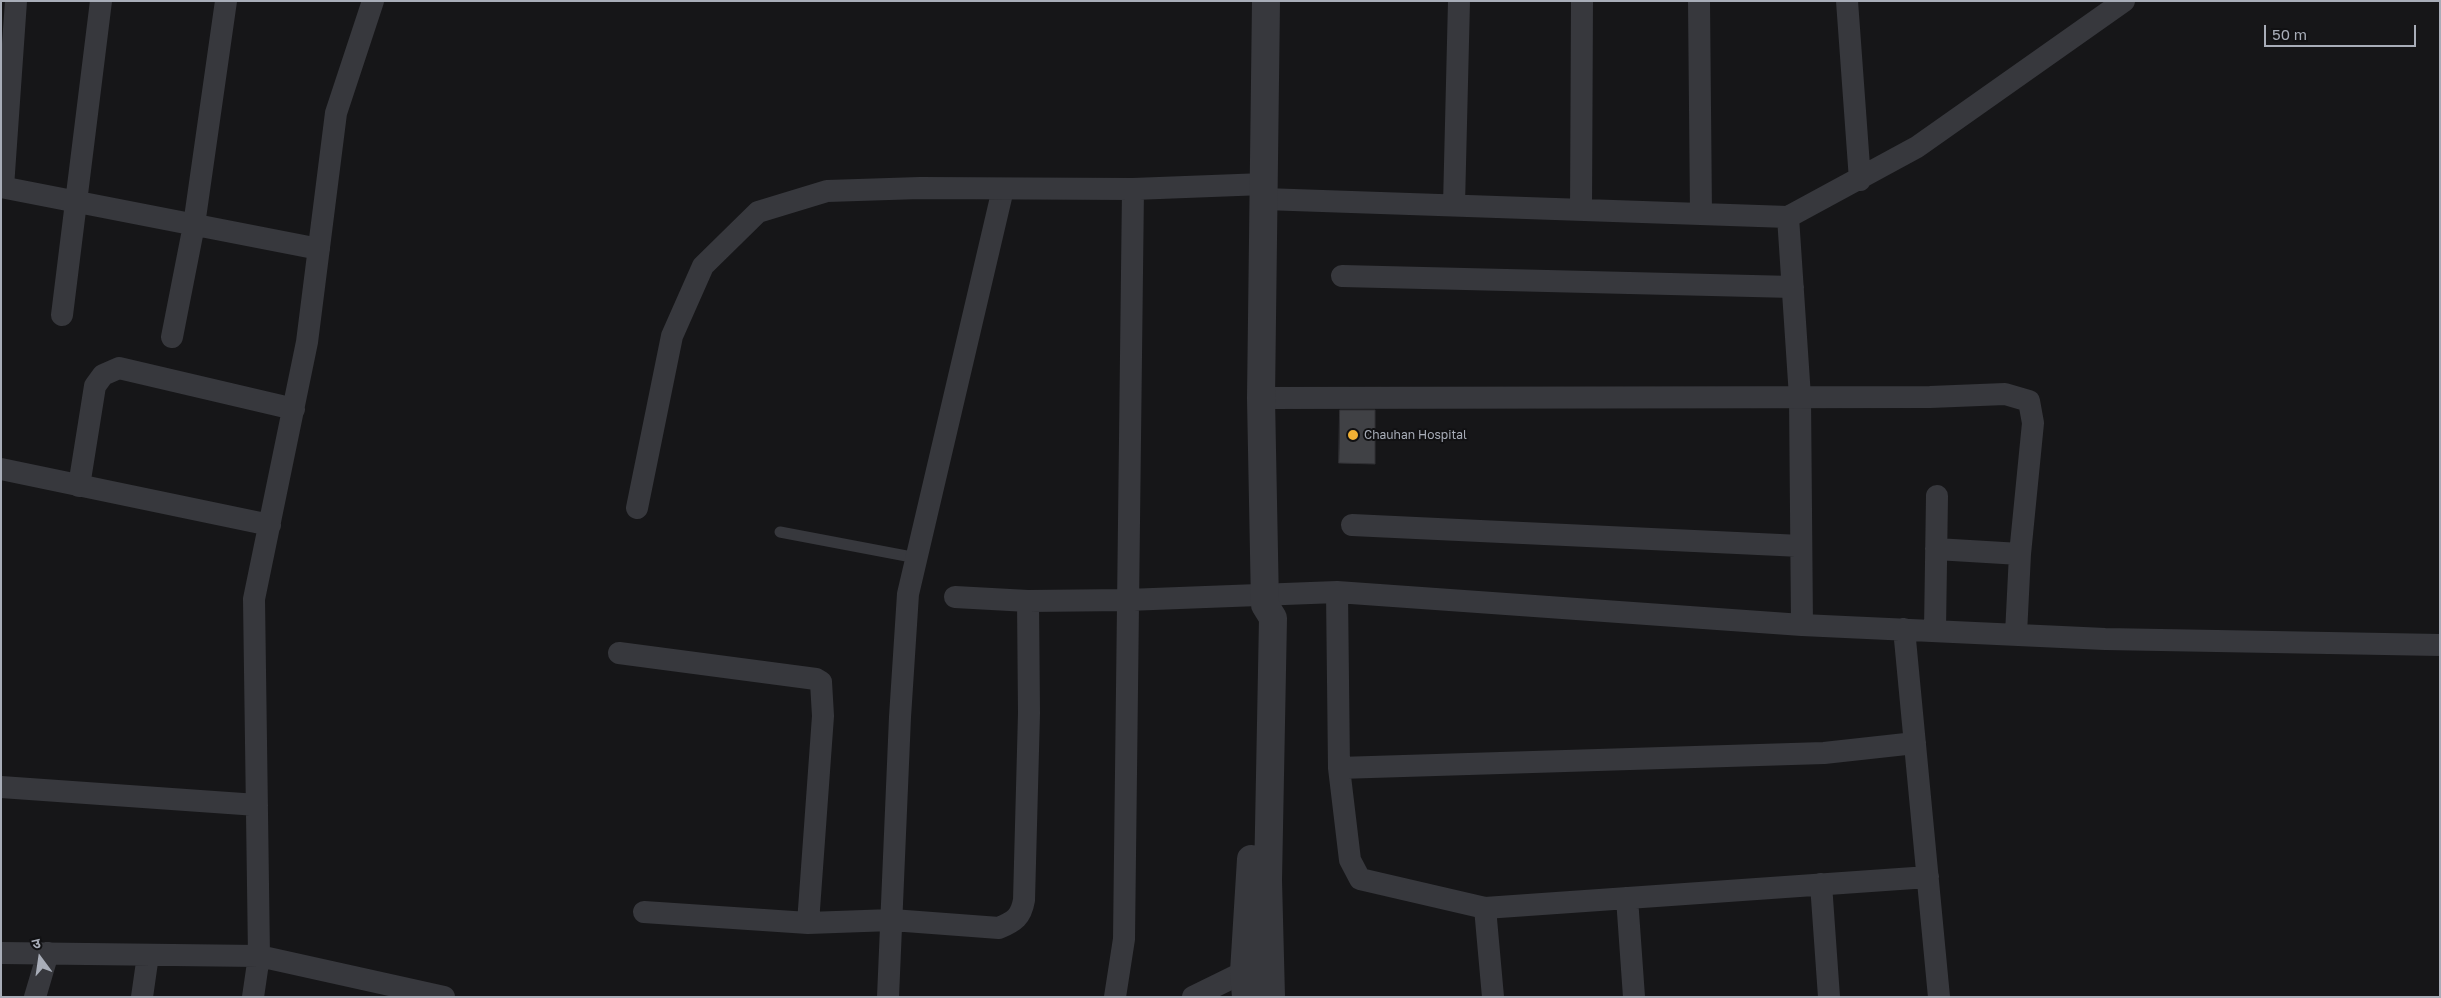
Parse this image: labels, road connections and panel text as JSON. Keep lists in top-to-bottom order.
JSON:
{
  "places": ["Chauhan Hospital"],
  "scale_bar": "50 m",
  "north": "top"
}
